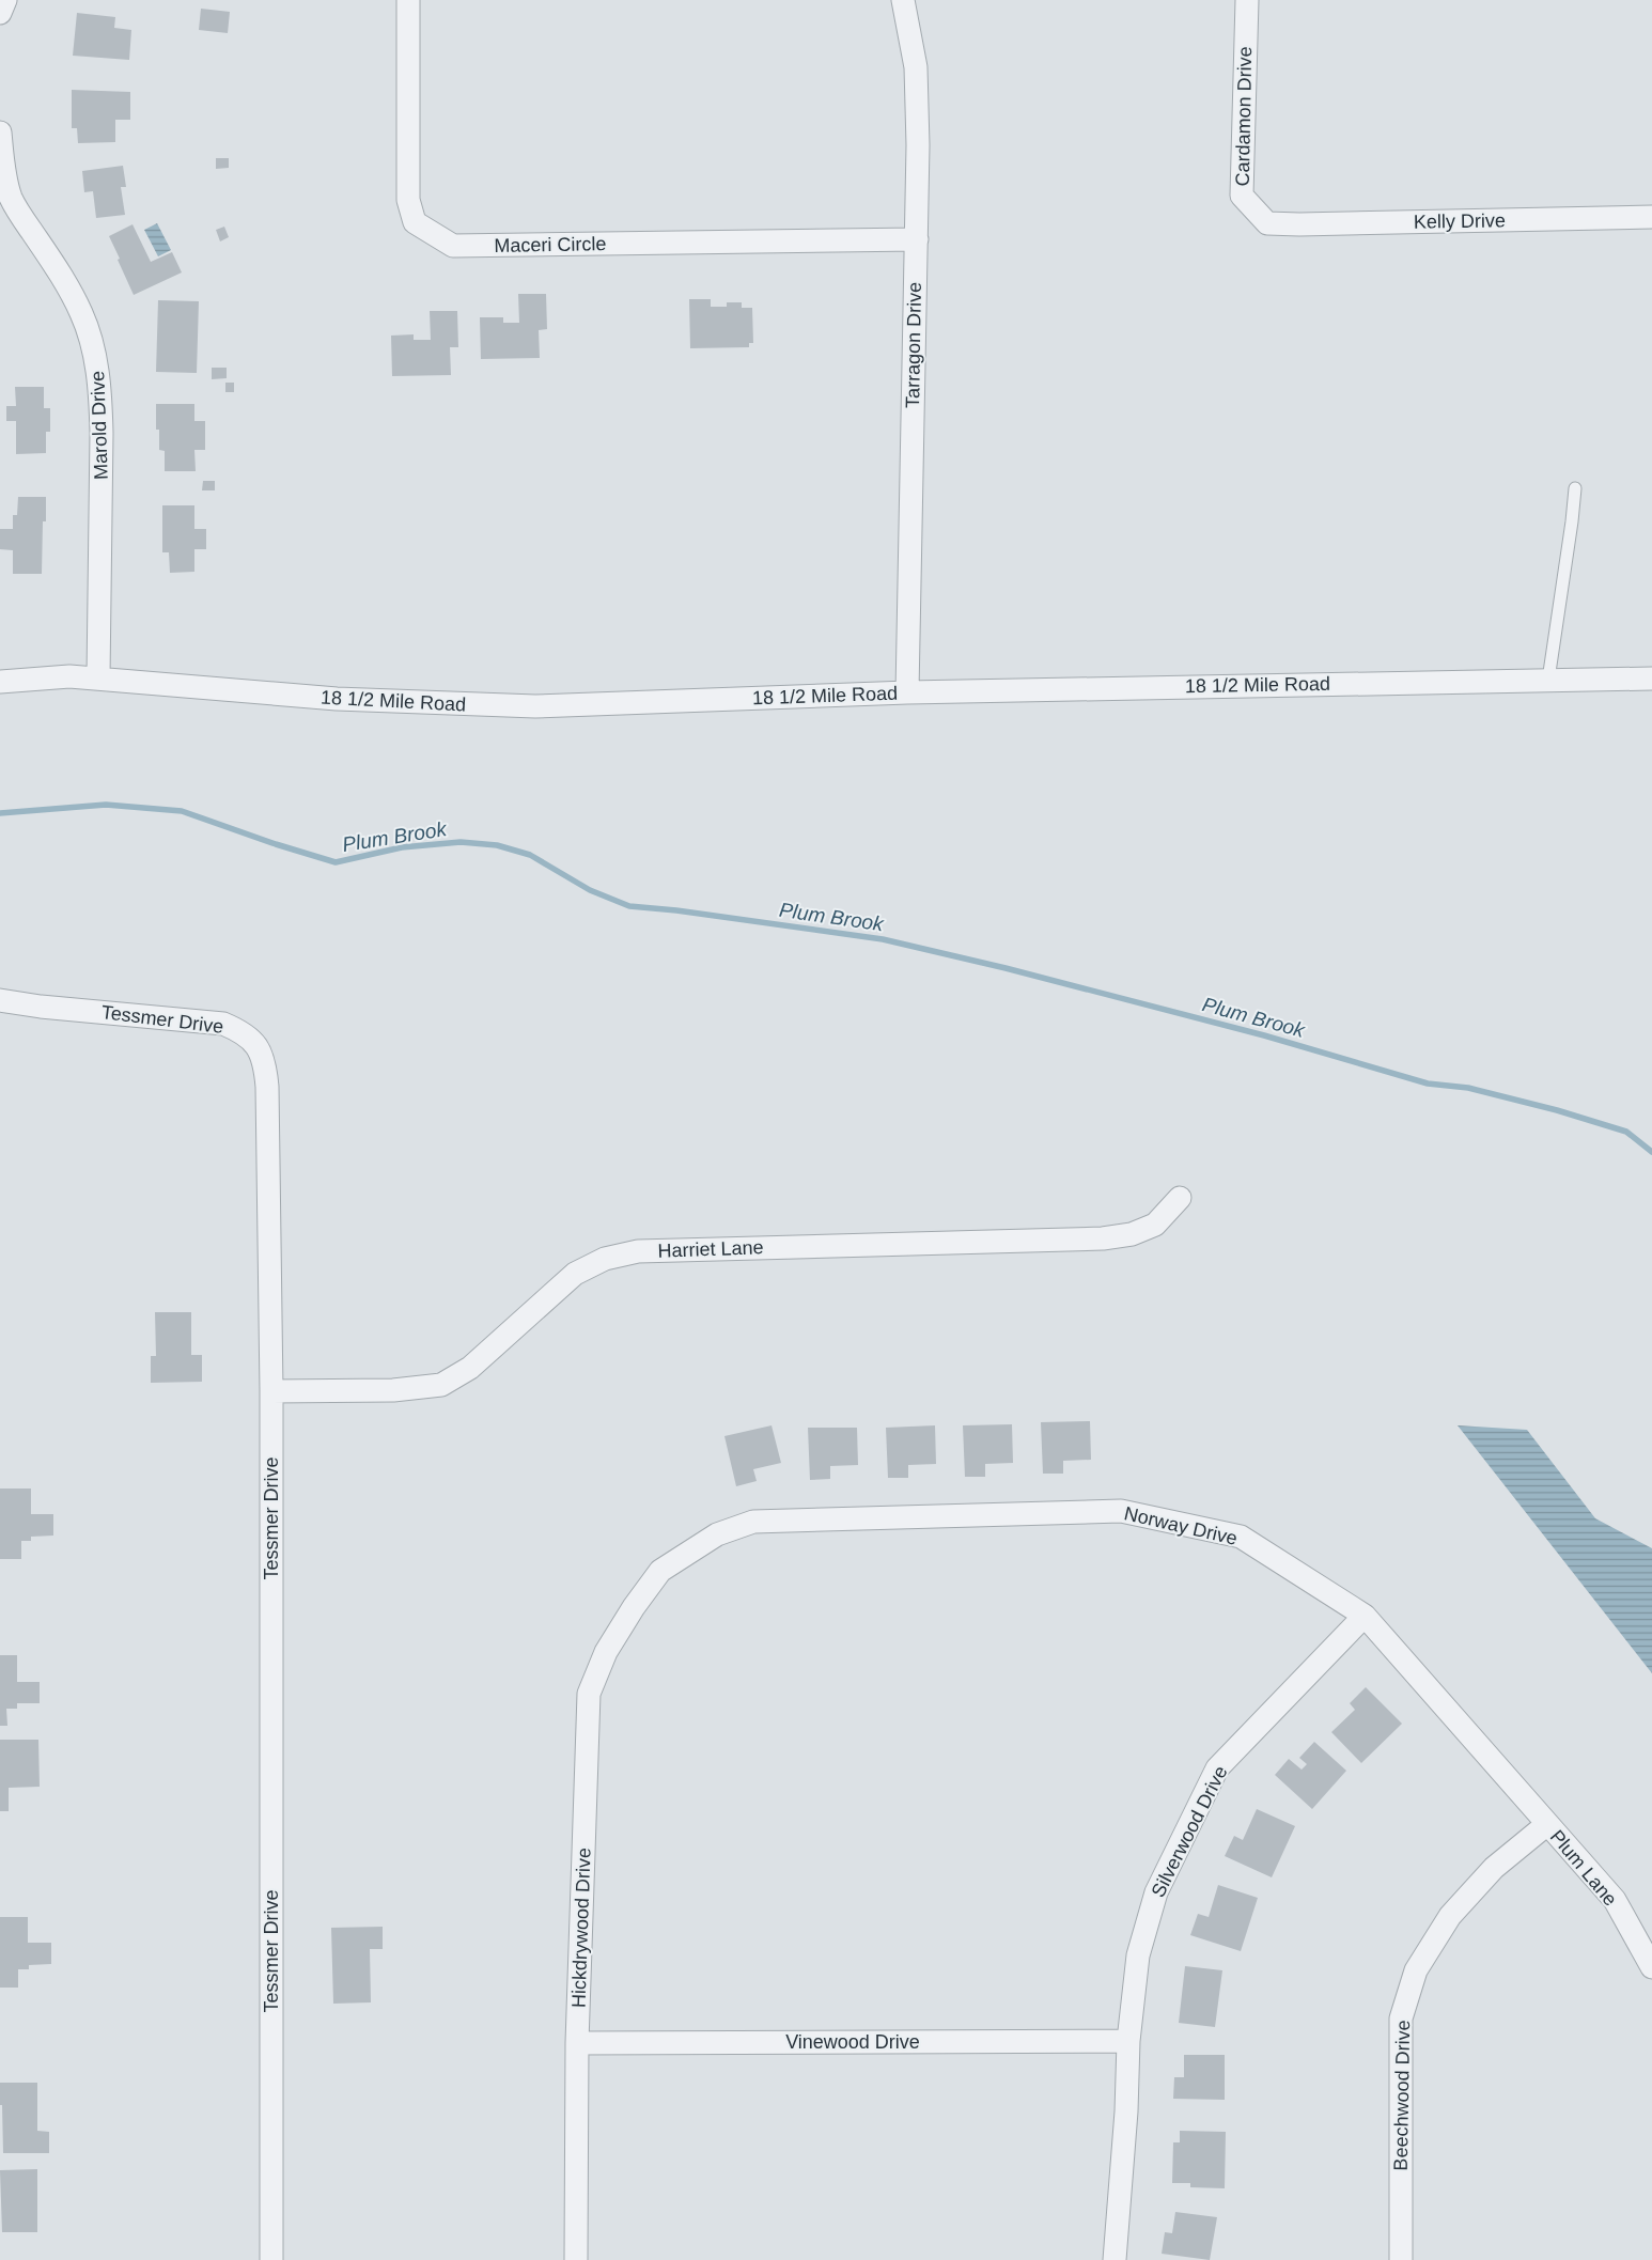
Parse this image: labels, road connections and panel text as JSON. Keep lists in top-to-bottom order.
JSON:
{
  "streets": {
    "street": [
      "Cardamon Drive",
      "Kelly Drive",
      "Maceri Circle",
      "Tarragon Drive",
      "Marold Drive",
      "18 1/2 Mile Road",
      "Tessmer Drive",
      "Harriet Lane",
      "Norway Drive",
      "Silverwood Drive",
      "Plum Lane",
      "Hickdrywood Drive",
      "Vinewood Drive",
      "Beechwood Drive"
    ]
  },
  "crossings": [
    ["Cardamon Drive", "Kelly Drive"],
    ["Maceri Circle", "Tarragon Drive"],
    ["Tarragon Drive", "18 1/2 Mile Road"],
    ["Marold Drive", "18 1/2 Mile Road"],
    ["Tessmer Drive", "Harriet Lane"],
    ["Norway Drive", "Silverwood Drive"],
    ["Norway Drive", "Plum Lane"],
    ["Norway Drive", "Hickdrywood Drive"],
    ["Norway Drive", "Beechwood Drive"],
    ["Silverwood Drive", "Vinewood Drive"],
    ["Plum Lane", "Beechwood Drive"],
    ["Hickdrywood Drive", "Vinewood Drive"]
  ],
  "water": ["Plum Brook"]
}
